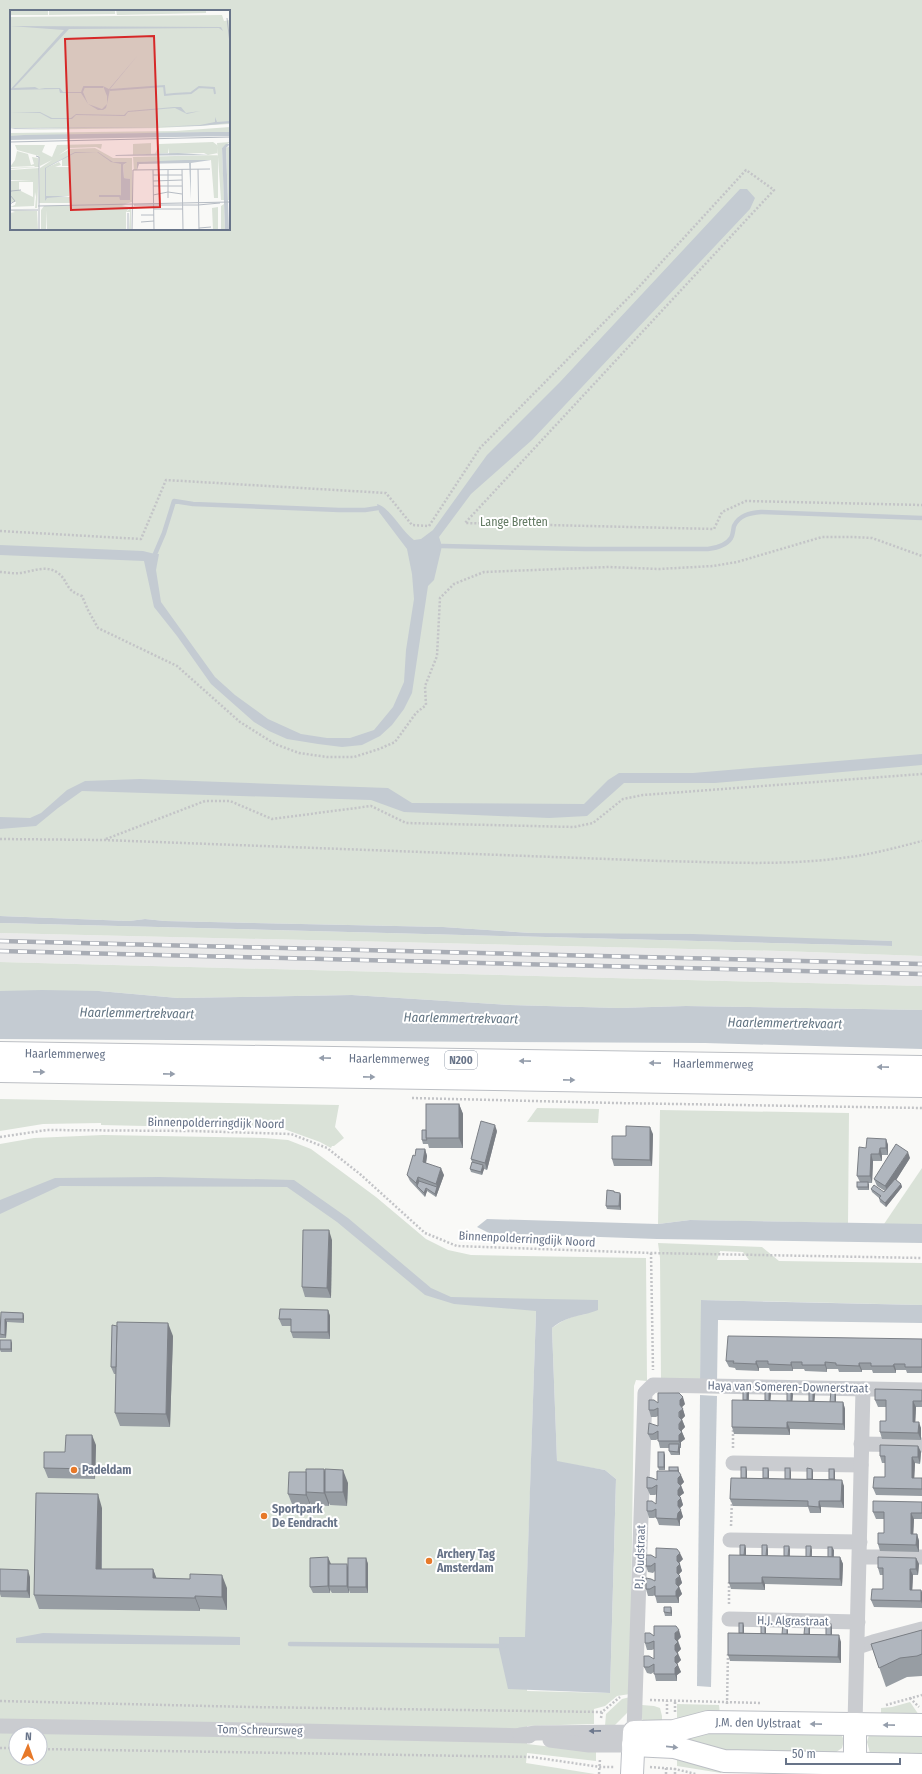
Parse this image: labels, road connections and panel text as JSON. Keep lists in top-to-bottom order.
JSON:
{
  "streets": {
    "main road": ["Haarlemmerweg", "N200", "J.M. den Uylstraat"],
    "street": [
      "Haya van Someren-Downerstraat",
      "P.J. Oudstraat",
      "H.J. Algrastraat",
      "Tom Schreursweg"
    ],
    "path": ["Binnenpolderringdijk Noord"]
  },
  "crossings": [
    ["Haya van Someren-Downerstraat", "P.J. Oudstraat"],
    ["P.J. Oudstraat", "J.M. den Uylstraat"],
    ["P.J. Oudstraat", "Tom Schreursweg"],
    ["J.M. den Uylstraat", "Tom Schreursweg"]
  ],
  "water": ["Haarlemmertrekvaart"],
  "parks": ["Lange Bretten"],
  "places": ["Padeldam", "Sportpark De Eendracht", "Archery Tag Amsterdam"],
  "scale_bar": "50 m",
  "north": "top"
}
